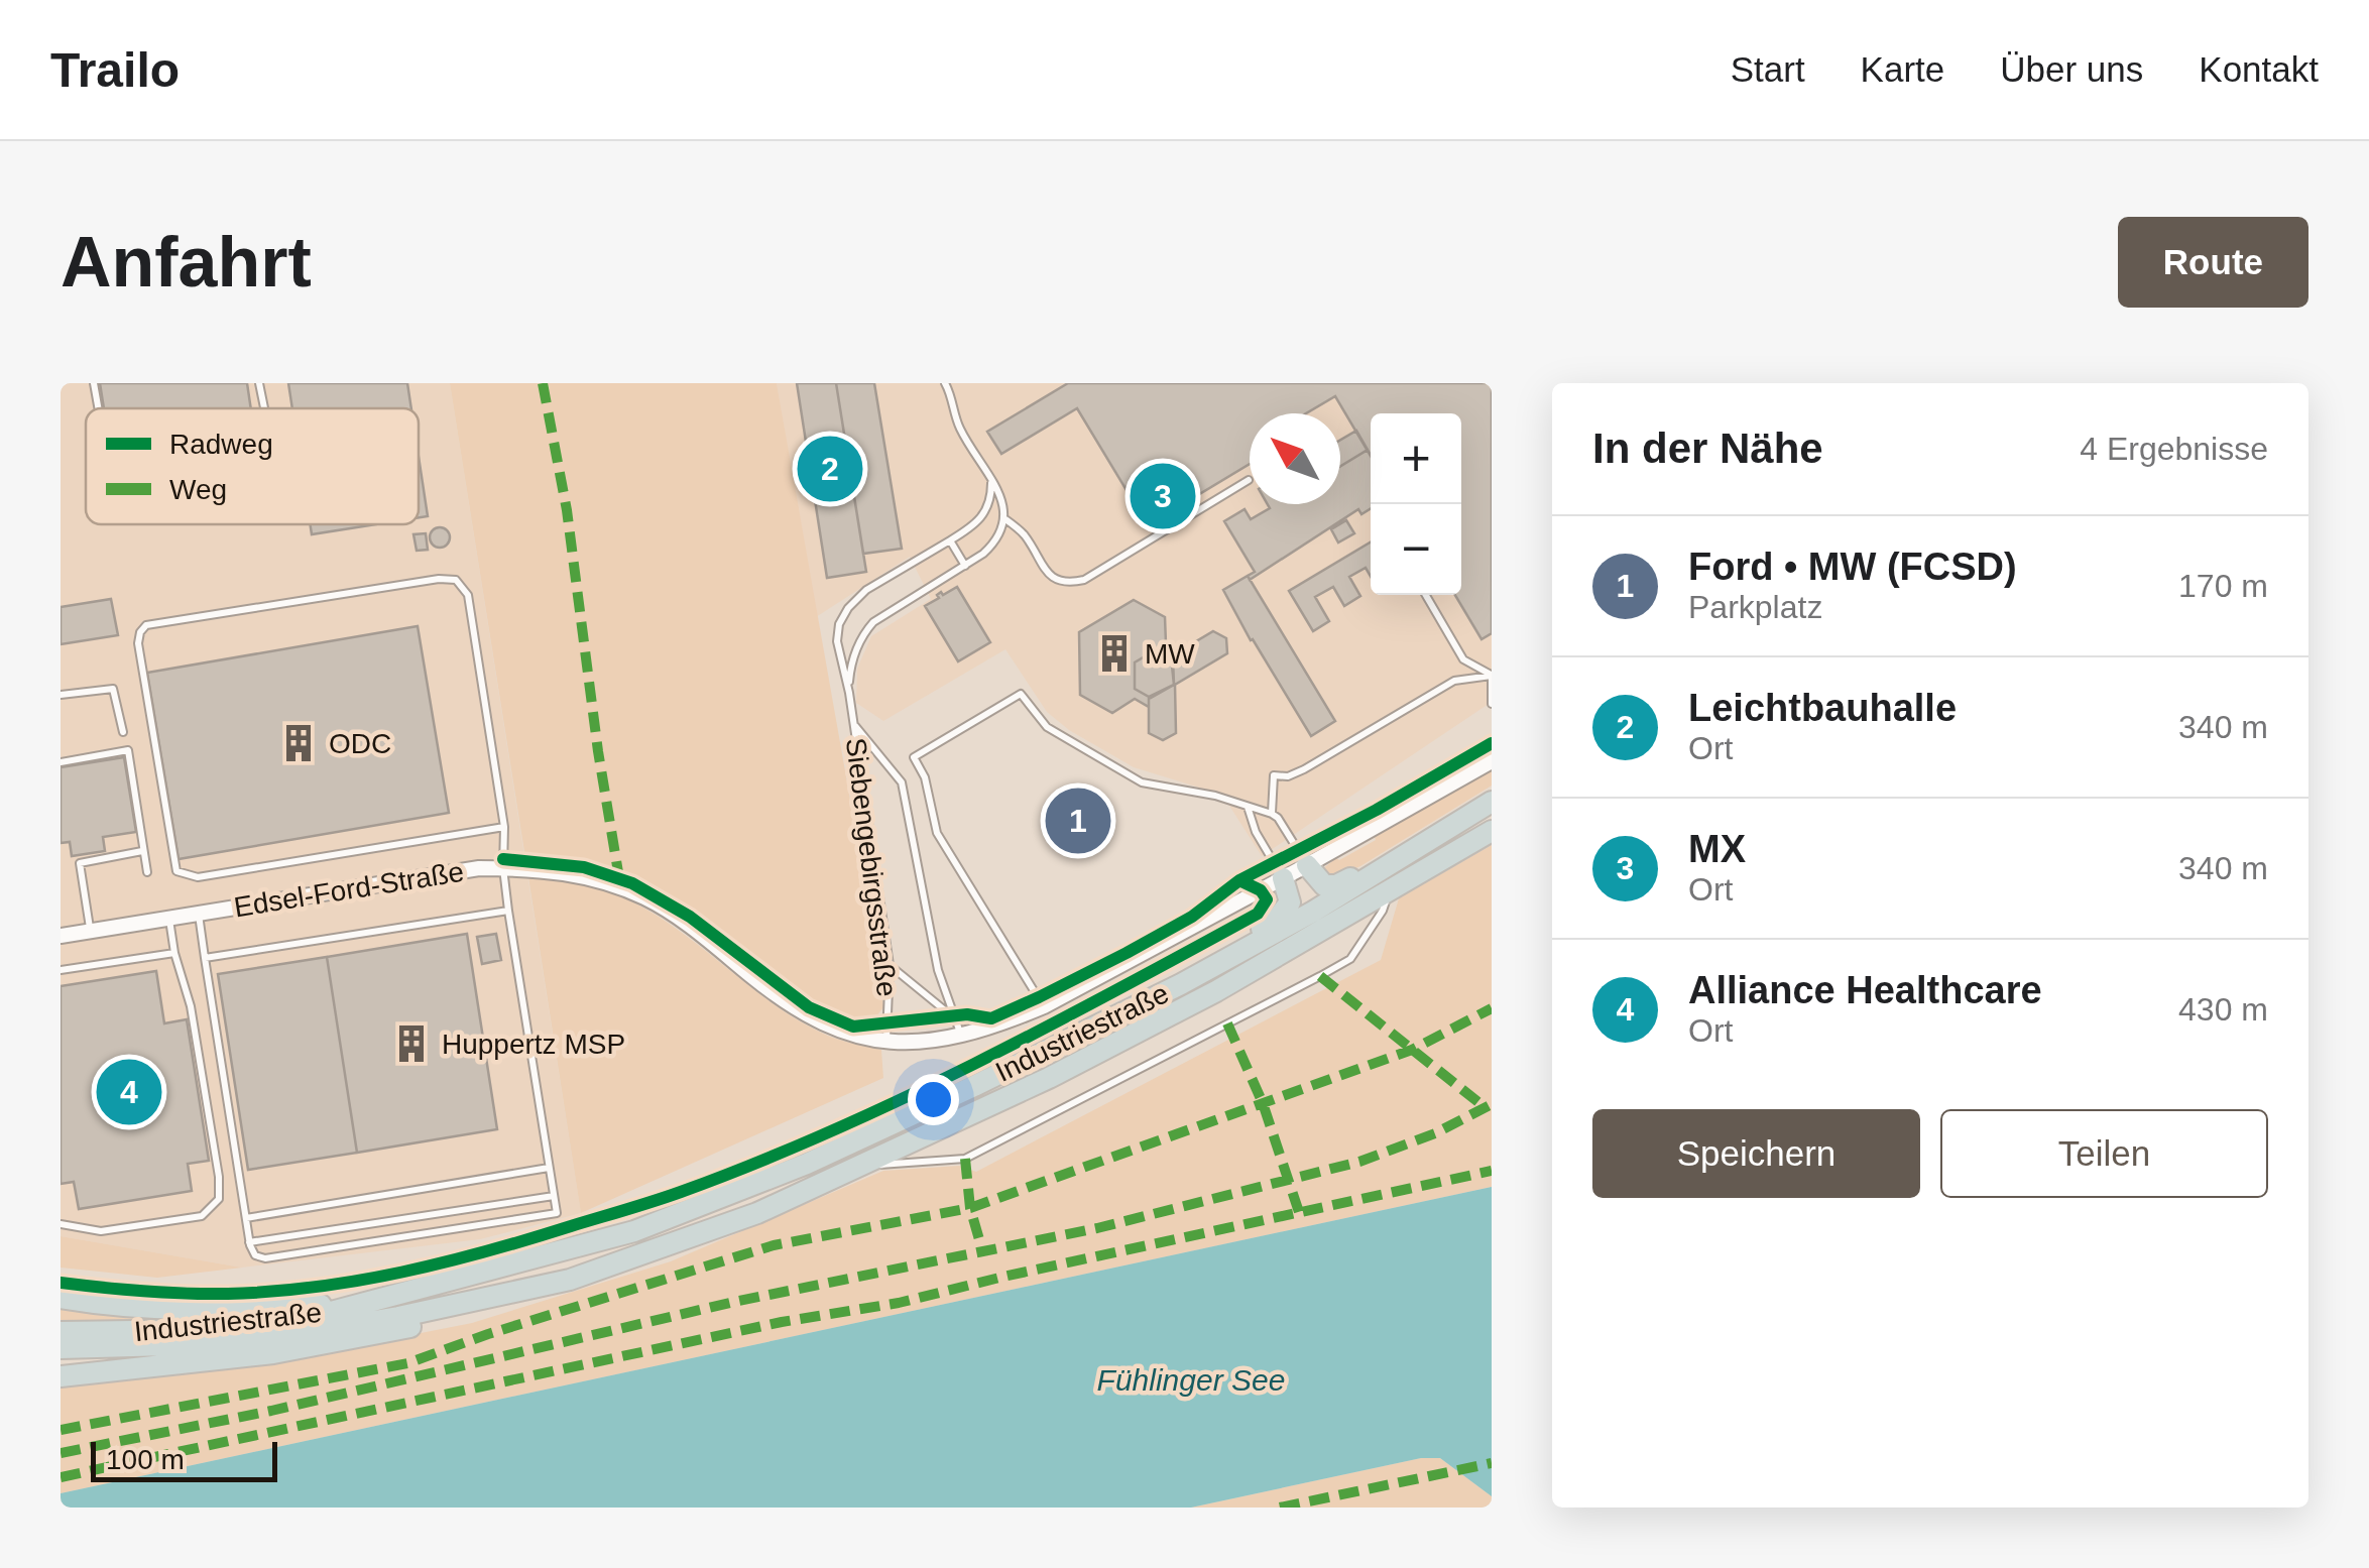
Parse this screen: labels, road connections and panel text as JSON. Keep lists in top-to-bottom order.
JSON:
{
  "streets": {
    "highway": ["Industriestraße"],
    "street": ["Edsel-Ford-Straße"],
    "lane": ["Siebengebirgsstraße"]
  },
  "crossings": [
    ["Siebengebirgsstraße", "Edsel-Ford-Straße"]
  ],
  "water": ["Fühlinger See"],
  "places": {
    "building": ["MW", "ODC", "Huppertz MSP"]
  },
  "legend": ["Radweg", "Weg"],
  "scale_bar": "100 m",
  "north": "top left",
  "page": {
    "header": "Trailo",
    "nav": [
      "Start",
      "Karte",
      "Über uns",
      "Kontakt"
    ],
    "buttons": [
      "Route",
      ["Speichern", "Teilen"]
    ],
    "title": "Anfahrt",
    "heading": ["In der Nähe", "4 Ergebnisse"],
    "map_buttons": ["+", "−"],
    "pins": [
      "2",
      "3",
      "1",
      "4"
    ],
    "list": [
      {
        "mark": "1",
        "name": "Ford • MW (FCSD)",
        "note": "Parkplatz",
        "value": "170 m"
      },
      {
        "mark": "2",
        "name": "Leichtbauhalle",
        "note": "Ort",
        "value": "340 m"
      },
      {
        "mark": "3",
        "name": "MX",
        "note": "Ort",
        "value": "340 m"
      },
      {
        "mark": "4",
        "name": "Alliance Healthcare",
        "note": "Ort",
        "value": "430 m"
      }
    ],
    "scale": "100 m"
  }
}
